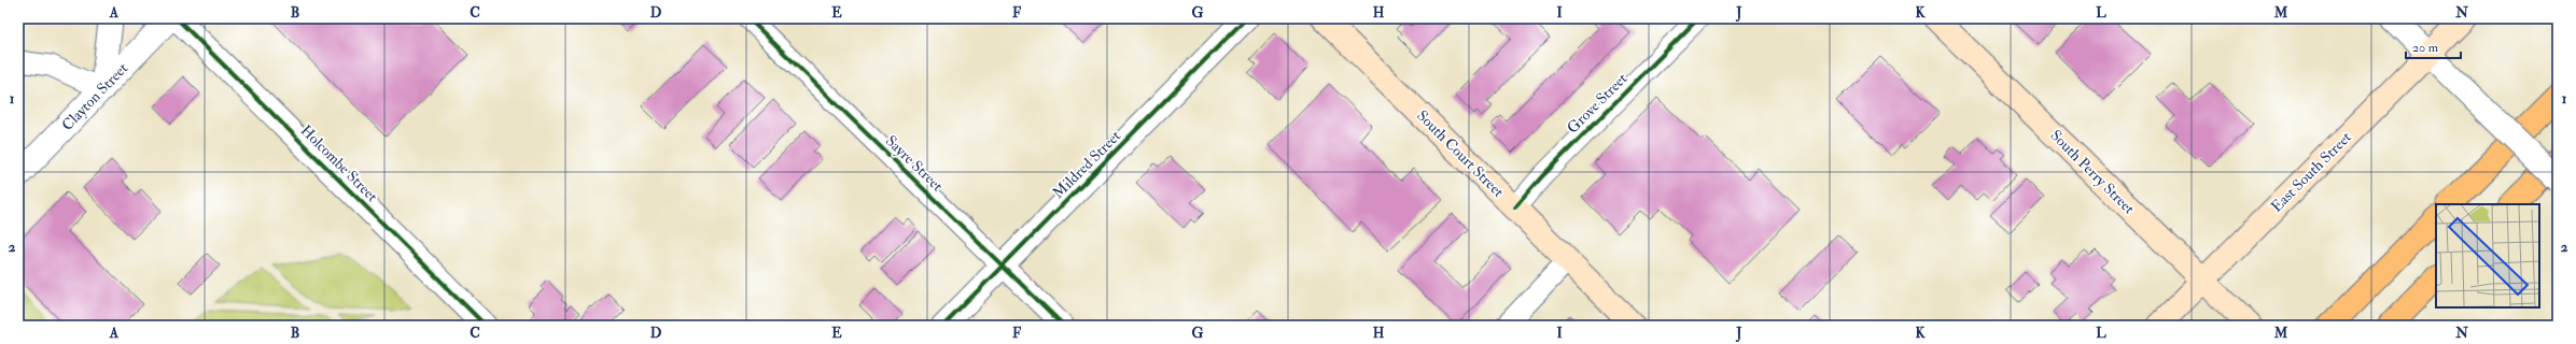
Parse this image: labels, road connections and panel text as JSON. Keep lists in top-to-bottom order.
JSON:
{
  "streets": {
    "main road": ["South Court Street", "South Perry Street", "East South Street"],
    "street": [
      "Clayton Street",
      "Grove Street",
      "Holcombe Street",
      "Sayre Street",
      "Mildred Street"
    ]
  },
  "crossings": [
    ["Grove Street", "South Court Street"],
    ["Sayre Street", "Mildred Street"],
    ["South Perry Street", "East South Street"]
  ],
  "scale_bar": "20 m",
  "grid": {
    "columns": [
      "A",
      "B",
      "C",
      "D",
      "E",
      "F",
      "G",
      "H",
      "I",
      "J",
      "K",
      "L",
      "M",
      "N"
    ],
    "rows": ["1", "2"]
  }
}
